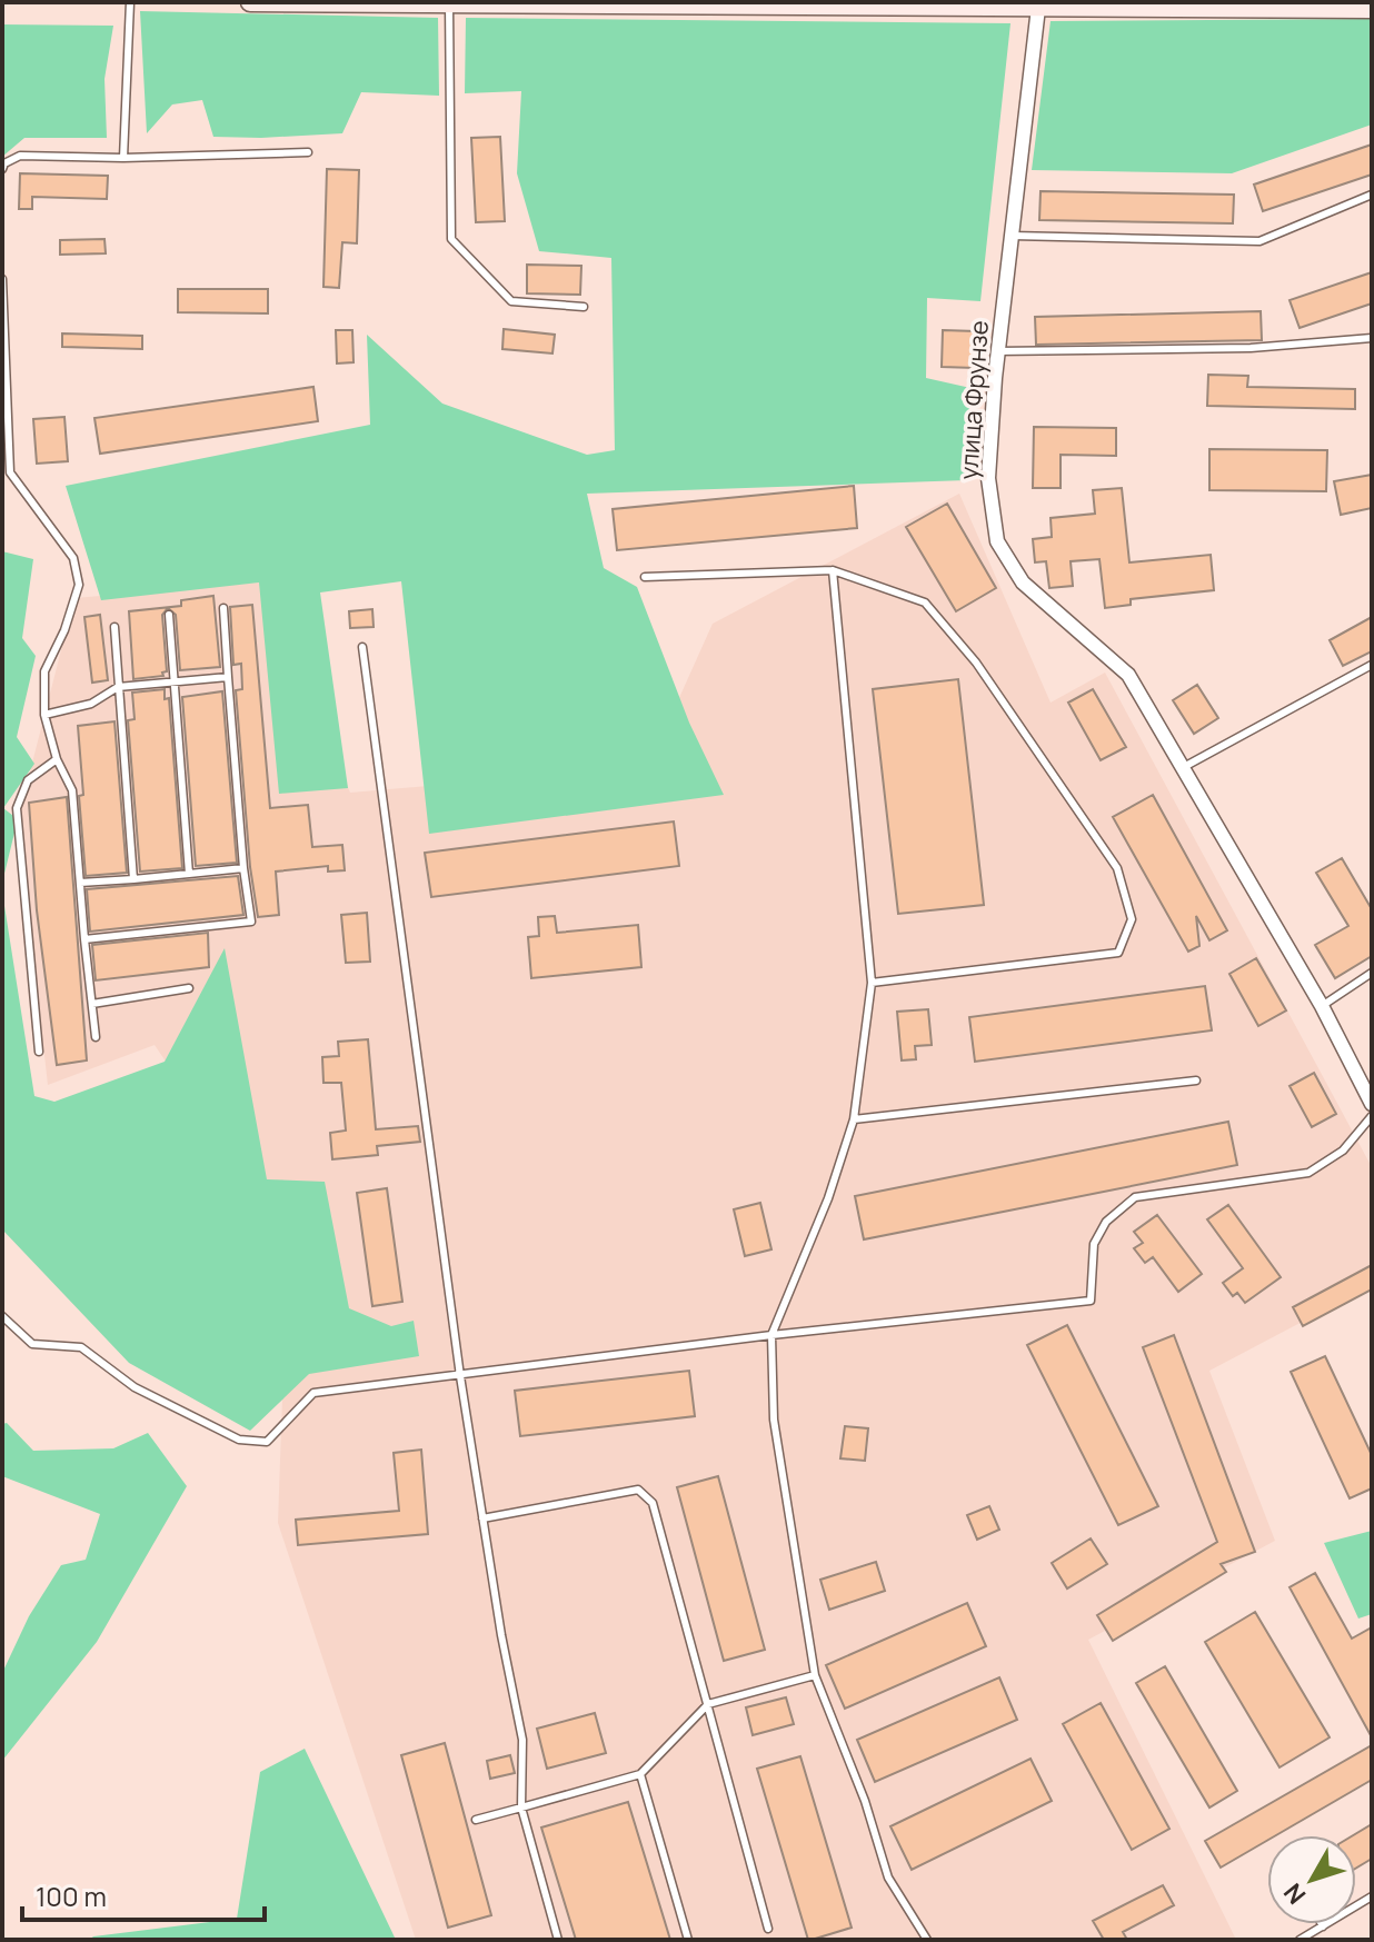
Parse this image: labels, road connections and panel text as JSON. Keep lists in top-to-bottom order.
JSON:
{
  "streets": {
    "street": ["улица Фрунзе"]
  },
  "scale_bar": "100 m",
  "north": "bottom left"
}
